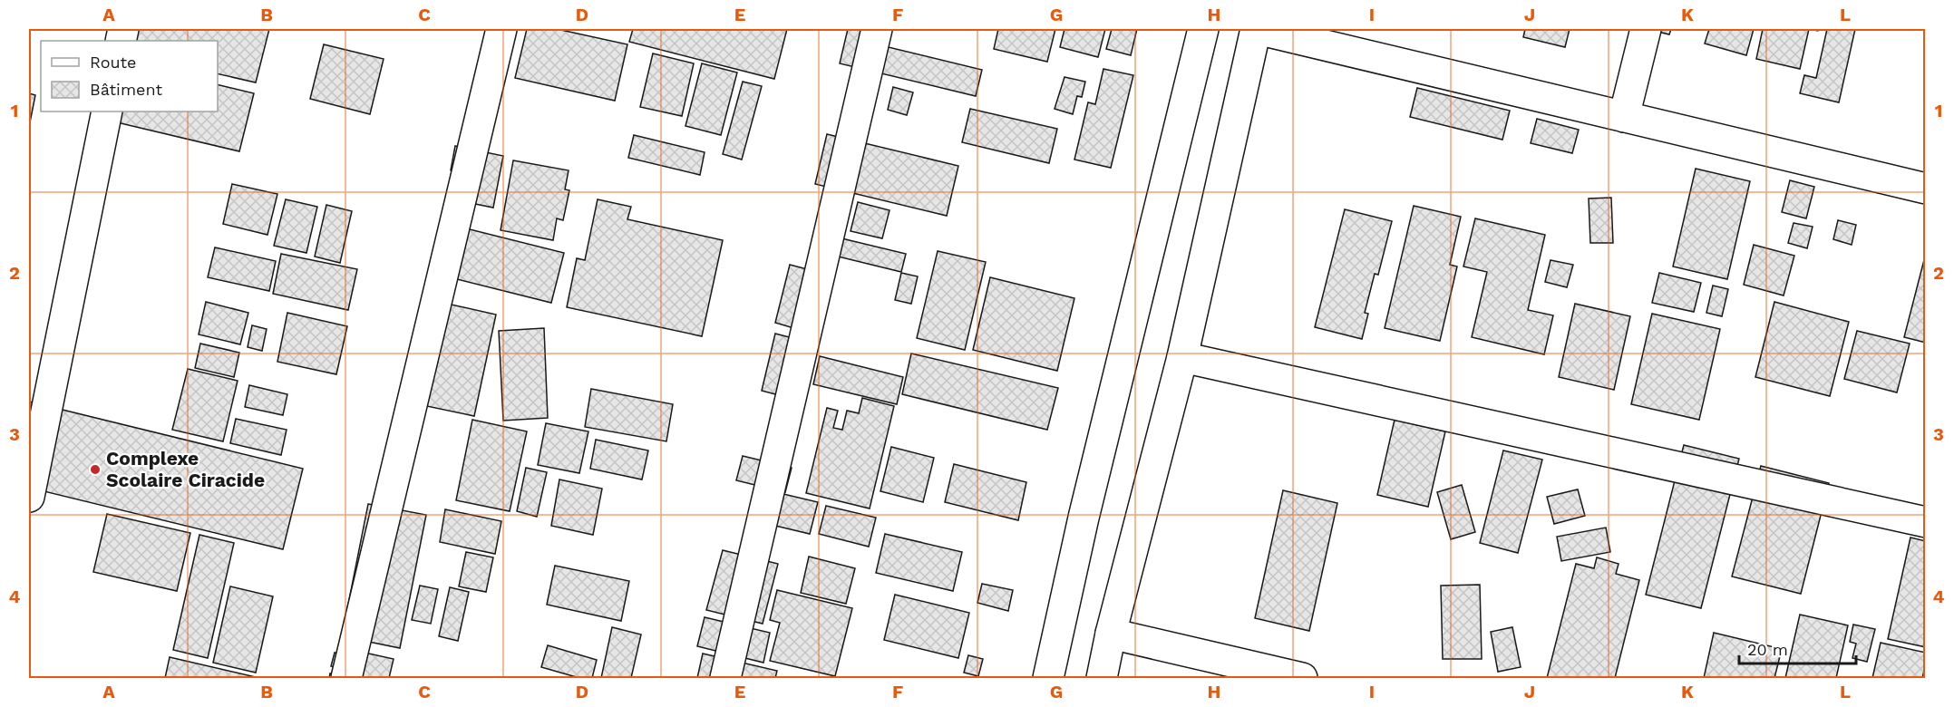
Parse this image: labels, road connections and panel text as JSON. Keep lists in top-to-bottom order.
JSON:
{
  "places": ["Complexe Scolaire Ciracide"],
  "legend": ["Route", "Bâtiment"],
  "scale_bar": "20 m",
  "grid": {
    "columns": [
      "A",
      "B",
      "C",
      "D",
      "E",
      "F",
      "G",
      "H",
      "I",
      "J",
      "K",
      "L"
    ],
    "rows": [
      "1",
      "2",
      "3",
      "4"
    ]
  }
}
